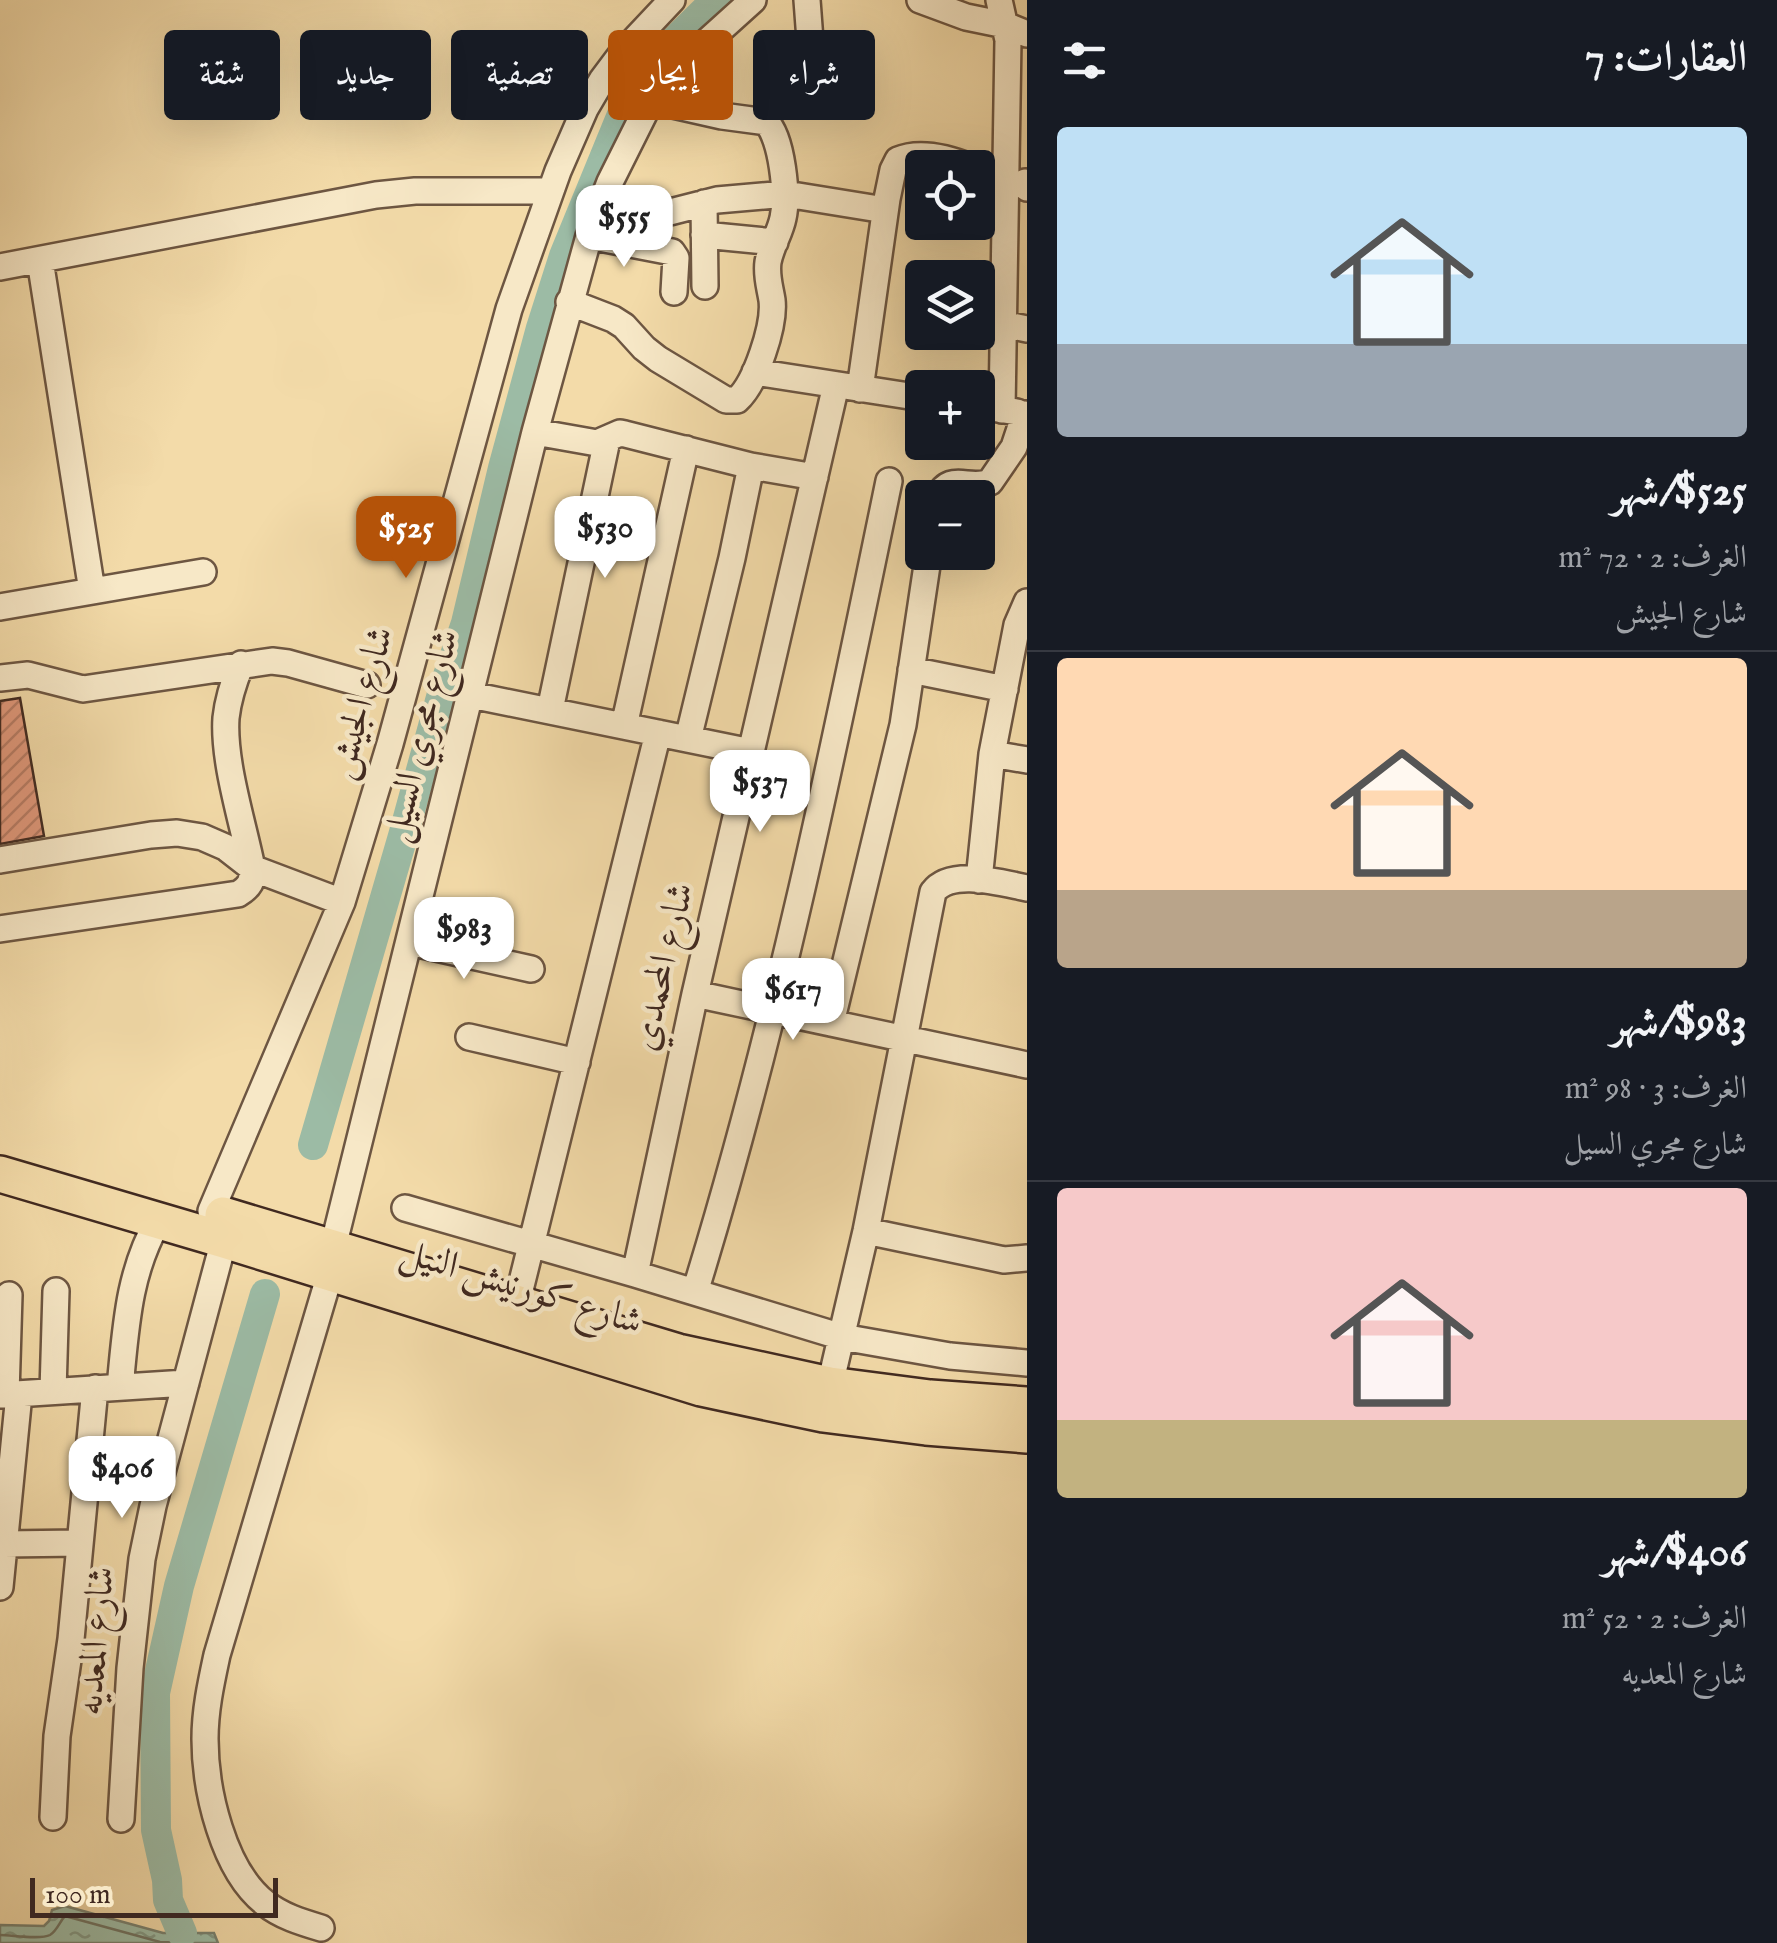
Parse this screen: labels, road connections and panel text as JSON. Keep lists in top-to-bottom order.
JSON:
{
  "streets": {
    "highway": ["شارع كورنيش النيل"],
    "street": [
      "شارع الجيش",
      "شارع مجري السيل",
      "شارع المحمدي",
      "شارع المعديه"
    ]
  },
  "crossings": [
    ["شارع الجيش", "شارع كورنيش النيل"],
    ["شارع الجيش", "شارع المعديه"],
    ["شارع مجري السيل", "شارع كورنيش النيل"],
    ["شارع كورنيش النيل", "شارع المعديه"]
  ],
  "scale_bar": "100 m",
  "page": {
    "heading": "العقارات: 7",
    "chip": [
      "شراء",
      "إيجار",
      "تصفية",
      "جديد",
      "شقة"
    ],
    "list": [
      {
        "name": "$525/شهر",
        "note": "الغرف: 2 · 72 m² · شارع الجيش"
      },
      {
        "name": "$983/شهر",
        "note": "الغرف: 3 · 98 m² · شارع مجري السيل"
      },
      {
        "name": "$406/شهر",
        "note": "الغرف: 2 · 52 m² · شارع المعديه"
      }
    ],
    "map_buttons": ["+", "−"],
    "price": [
      "$555",
      "$525",
      "$530",
      "$537",
      "$983",
      "$617",
      "$406"
    ],
    "scale": "100 m"
  }
}
